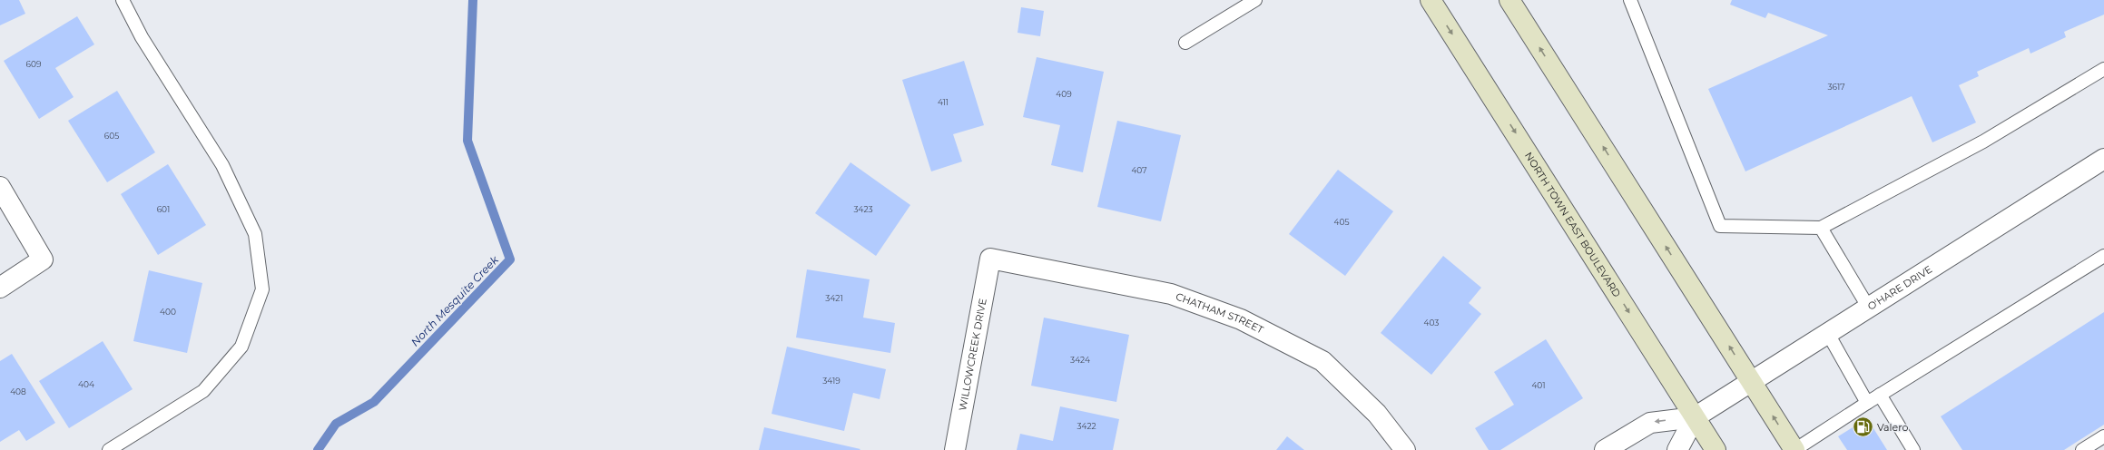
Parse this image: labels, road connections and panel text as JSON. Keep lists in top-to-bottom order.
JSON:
{
  "streets": {
    "main road": ["NORTH TOWN EAST BOULEVARD"],
    "street": ["O'HARE DRIVE", "CHATHAM STREET", "WILLOWCREEK DRIVE"]
  },
  "crossings": [
    ["NORTH TOWN EAST BOULEVARD", "O'HARE DRIVE"],
    ["CHATHAM STREET", "WILLOWCREEK DRIVE"]
  ],
  "water": ["North Mesquite Creek"],
  "places": {
    "fuel station": ["Valero"]
  },
  "house_numbers": [
    "609",
    "3617",
    "409",
    "411",
    "605",
    "407",
    "601",
    "3423",
    "405",
    "3421",
    "400",
    "403",
    "3424",
    "3419",
    "404",
    "401",
    "408",
    "3422"
  ]
}
